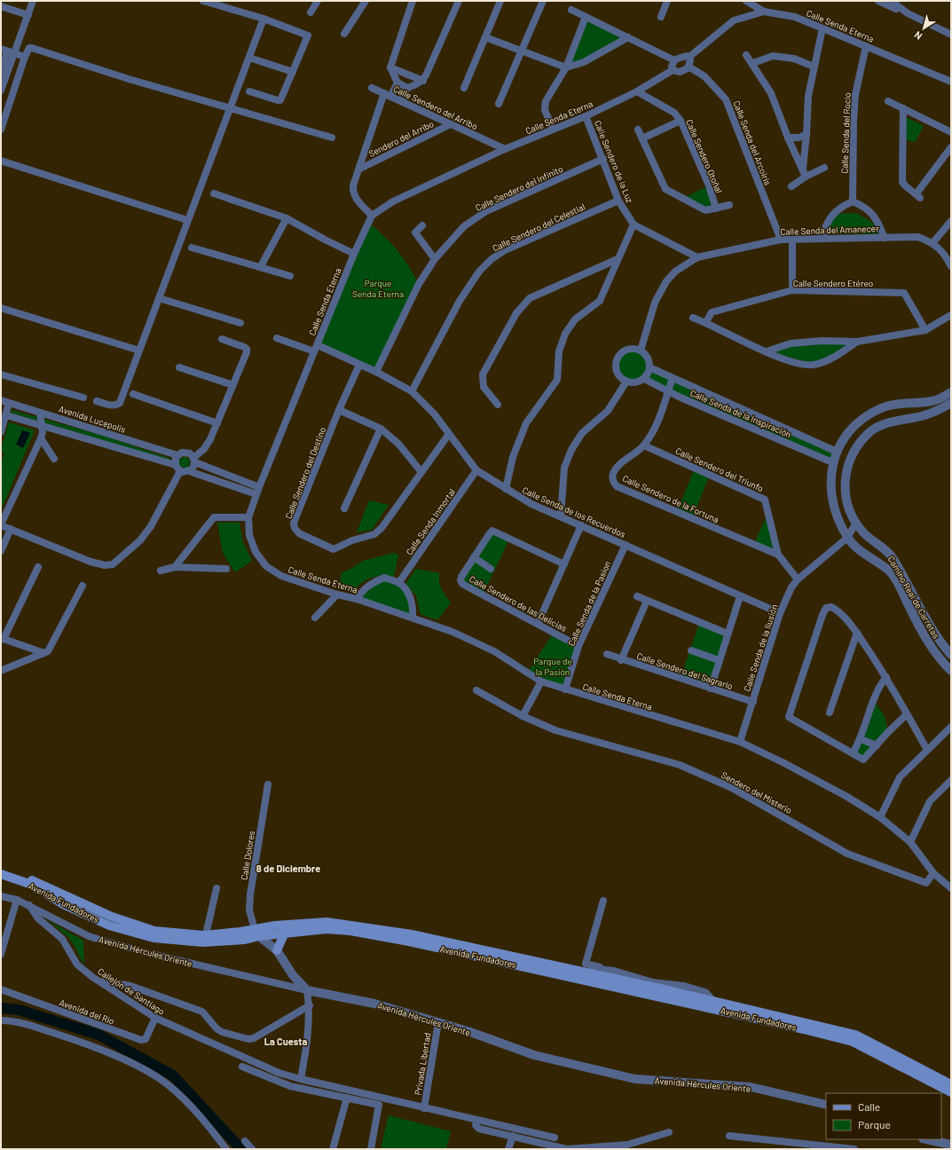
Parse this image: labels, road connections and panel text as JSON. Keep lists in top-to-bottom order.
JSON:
{
  "streets": {
    "main road": ["Avenida Fundadores"],
    "street": [
      "Calle Senda Eterna",
      "Calle Sendero del Arribo",
      "Calle Senda del Rocío",
      "Sendero del Arribo",
      "Calle Senda del Arcoiris",
      "Calle Sendero Otoñal",
      "Calle Sendero de la Luz",
      "Calle Sendero del Infinito",
      "Calle Sendero del Celestial",
      "Calle Senda del Amanecer",
      "Calle Sendero Etéreo",
      "Calle Senda de la Inspiración",
      "Avenida Lucepolis",
      "Calle Sendero del Triunfo",
      "Calle Sendero del Destino",
      "Calle Sendero de la Fortuna",
      "Calle Senda de los Recuerdos",
      "Calle Senda Inmortal",
      "Camino Real de Carretas",
      "Calle Sendero de las Delicias",
      "Calle Senda de la Pasion",
      "Calle Senda de la Ilusión",
      "Calle Sendero del Sagrario",
      "Sendero del Misterio",
      "Calle Dolores",
      "Avenida Hércules Oriente",
      "Callejón de Santiago",
      "Avenida del Río",
      "Privada Libertad"
    ]
  },
  "crossings": [
    ["Calle Senda Eterna", "Calle Sendero del Arribo"],
    ["Calle Senda Eterna", "Calle Senda del Rocío"],
    ["Calle Senda Eterna", "Calle Senda del Arcoiris"],
    ["Calle Senda Eterna", "Calle Sendero Otoñal"],
    ["Calle Senda Eterna", "Calle Sendero de la Luz"],
    ["Calle Senda Eterna", "Avenida Lucepolis"],
    ["Calle Senda Eterna", "Calle Senda de los Recuerdos"],
    ["Calle Senda Eterna", "Calle Senda de la Pasion"],
    ["Calle Senda Eterna", "Calle Senda de la Ilusión"],
    ["Calle Senda Eterna", "Sendero del Misterio"],
    ["Calle Sendero del Arribo", "Sendero del Arribo"],
    ["Calle Senda del Arcoiris", "Calle Senda del Amanecer"],
    ["Calle Sendero de la Luz", "Calle Sendero del Infinito"],
    ["Calle Sendero de la Luz", "Calle Sendero del Celestial"],
    ["Calle Sendero del Infinito", "Calle Senda de los Recuerdos"],
    ["Calle Sendero del Celestial", "Calle Senda de los Recuerdos"],
    ["Calle Senda del Amanecer", "Calle Senda de la Inspiración"],
    ["Calle Senda de la Inspiración", "Calle Sendero de la Fortuna"],
    ["Calle Senda de la Inspiración", "Camino Real de Carretas"],
    ["Calle Sendero del Triunfo", "Calle Sendero de la Fortuna"],
    ["Calle Sendero del Triunfo", "Calle Senda de la Ilusión"],
    ["Calle Sendero del Destino", "Calle Senda de los Recuerdos"],
    ["Calle Senda de los Recuerdos", "Calle Senda Inmortal"],
    ["Calle Senda de los Recuerdos", "Calle Senda de la Pasion"],
    ["Calle Senda de los Recuerdos", "Calle Senda de la Ilusión"],
    ["Camino Real de Carretas", "Calle Senda de la Ilusión"],
    ["Calle Sendero de las Delicias", "Calle Senda de la Pasion"],
    ["Calle Senda de la Ilusión", "Calle Sendero del Sagrario"],
    ["Calle Dolores", "Avenida Fundadores"],
    ["Avenida Hércules Oriente", "Callejón de Santiago"],
    ["Avenida Hércules Oriente", "Privada Libertad"],
    ["Callejón de Santiago", "Avenida del Río"],
    ["Callejón de Santiago", "Privada Libertad"]
  ],
  "districts": ["8 de Diciembre", "La Cuesta"],
  "parks": ["Parque Senda Eterna", "Parque de la Pasión"],
  "legend": ["Calle", "Parque"],
  "north": "bottom left"
}
